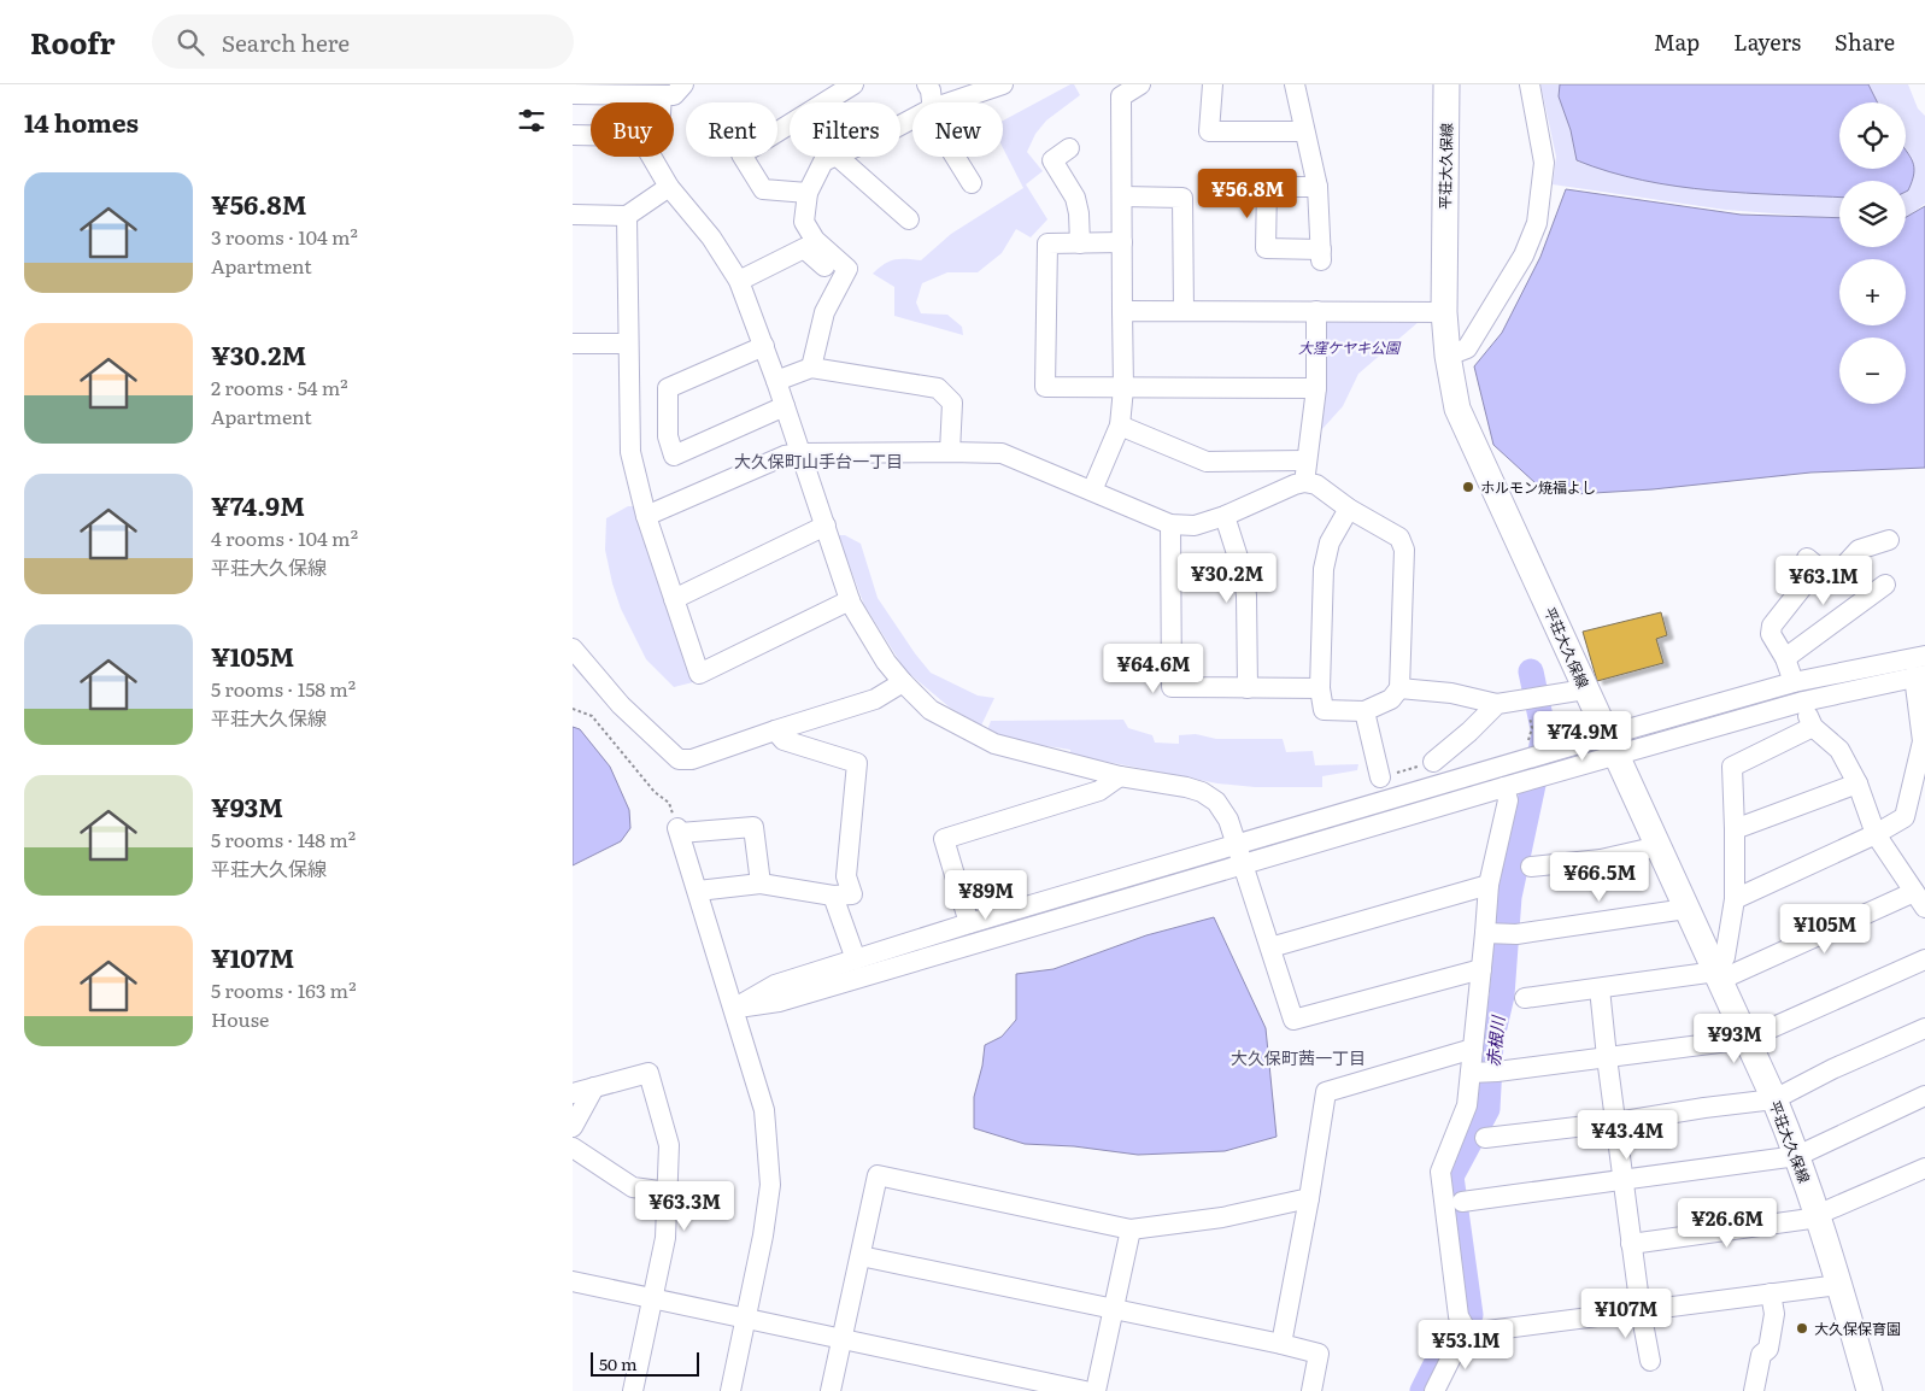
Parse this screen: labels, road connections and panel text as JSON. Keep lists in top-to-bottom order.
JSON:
{
  "streets": {
    "main road": ["平荘大久保線"]
  },
  "districts": ["大久保町山手台一丁目", "大久保町茜一丁目"],
  "water": ["赤根川"],
  "parks": ["大窪ケヤキ公園"],
  "places": ["ホルモン焼福よし", "大久保保育園"],
  "scale_bar": "50 m",
  "page": {
    "header": "Roofr",
    "search": "Search here",
    "nav": ["Map", "Layers", "Share"],
    "heading": "14 homes",
    "map_buttons": ["+", "−"],
    "chip": [
      "Buy",
      "Rent",
      "Filters",
      "New"
    ],
    "list": [
      {
        "name": "¥56.8M",
        "note": "3 rooms · 104 m² · Apartment"
      },
      {
        "name": "¥30.2M",
        "note": "2 rooms · 54 m² · Apartment"
      },
      {
        "name": "¥74.9M",
        "note": "4 rooms · 104 m² · 平荘大久保線"
      },
      {
        "name": "¥105M",
        "note": "5 rooms · 158 m² · 平荘大久保線"
      },
      {
        "name": "¥93M",
        "note": "5 rooms · 148 m² · 平荘大久保線"
      },
      {
        "name": "¥107M",
        "note": "5 rooms · 163 m² · House"
      }
    ],
    "price": [
      "¥56.8M",
      "¥30.2M",
      "¥63.1M",
      "¥64.6M",
      "¥74.9M",
      "¥66.5M",
      "¥89M",
      "¥105M",
      "¥93M",
      "¥43.4M",
      "¥63.3M",
      "¥26.6M",
      "¥107M",
      "¥53.1M"
    ],
    "scale": "50 m"
  }
}
